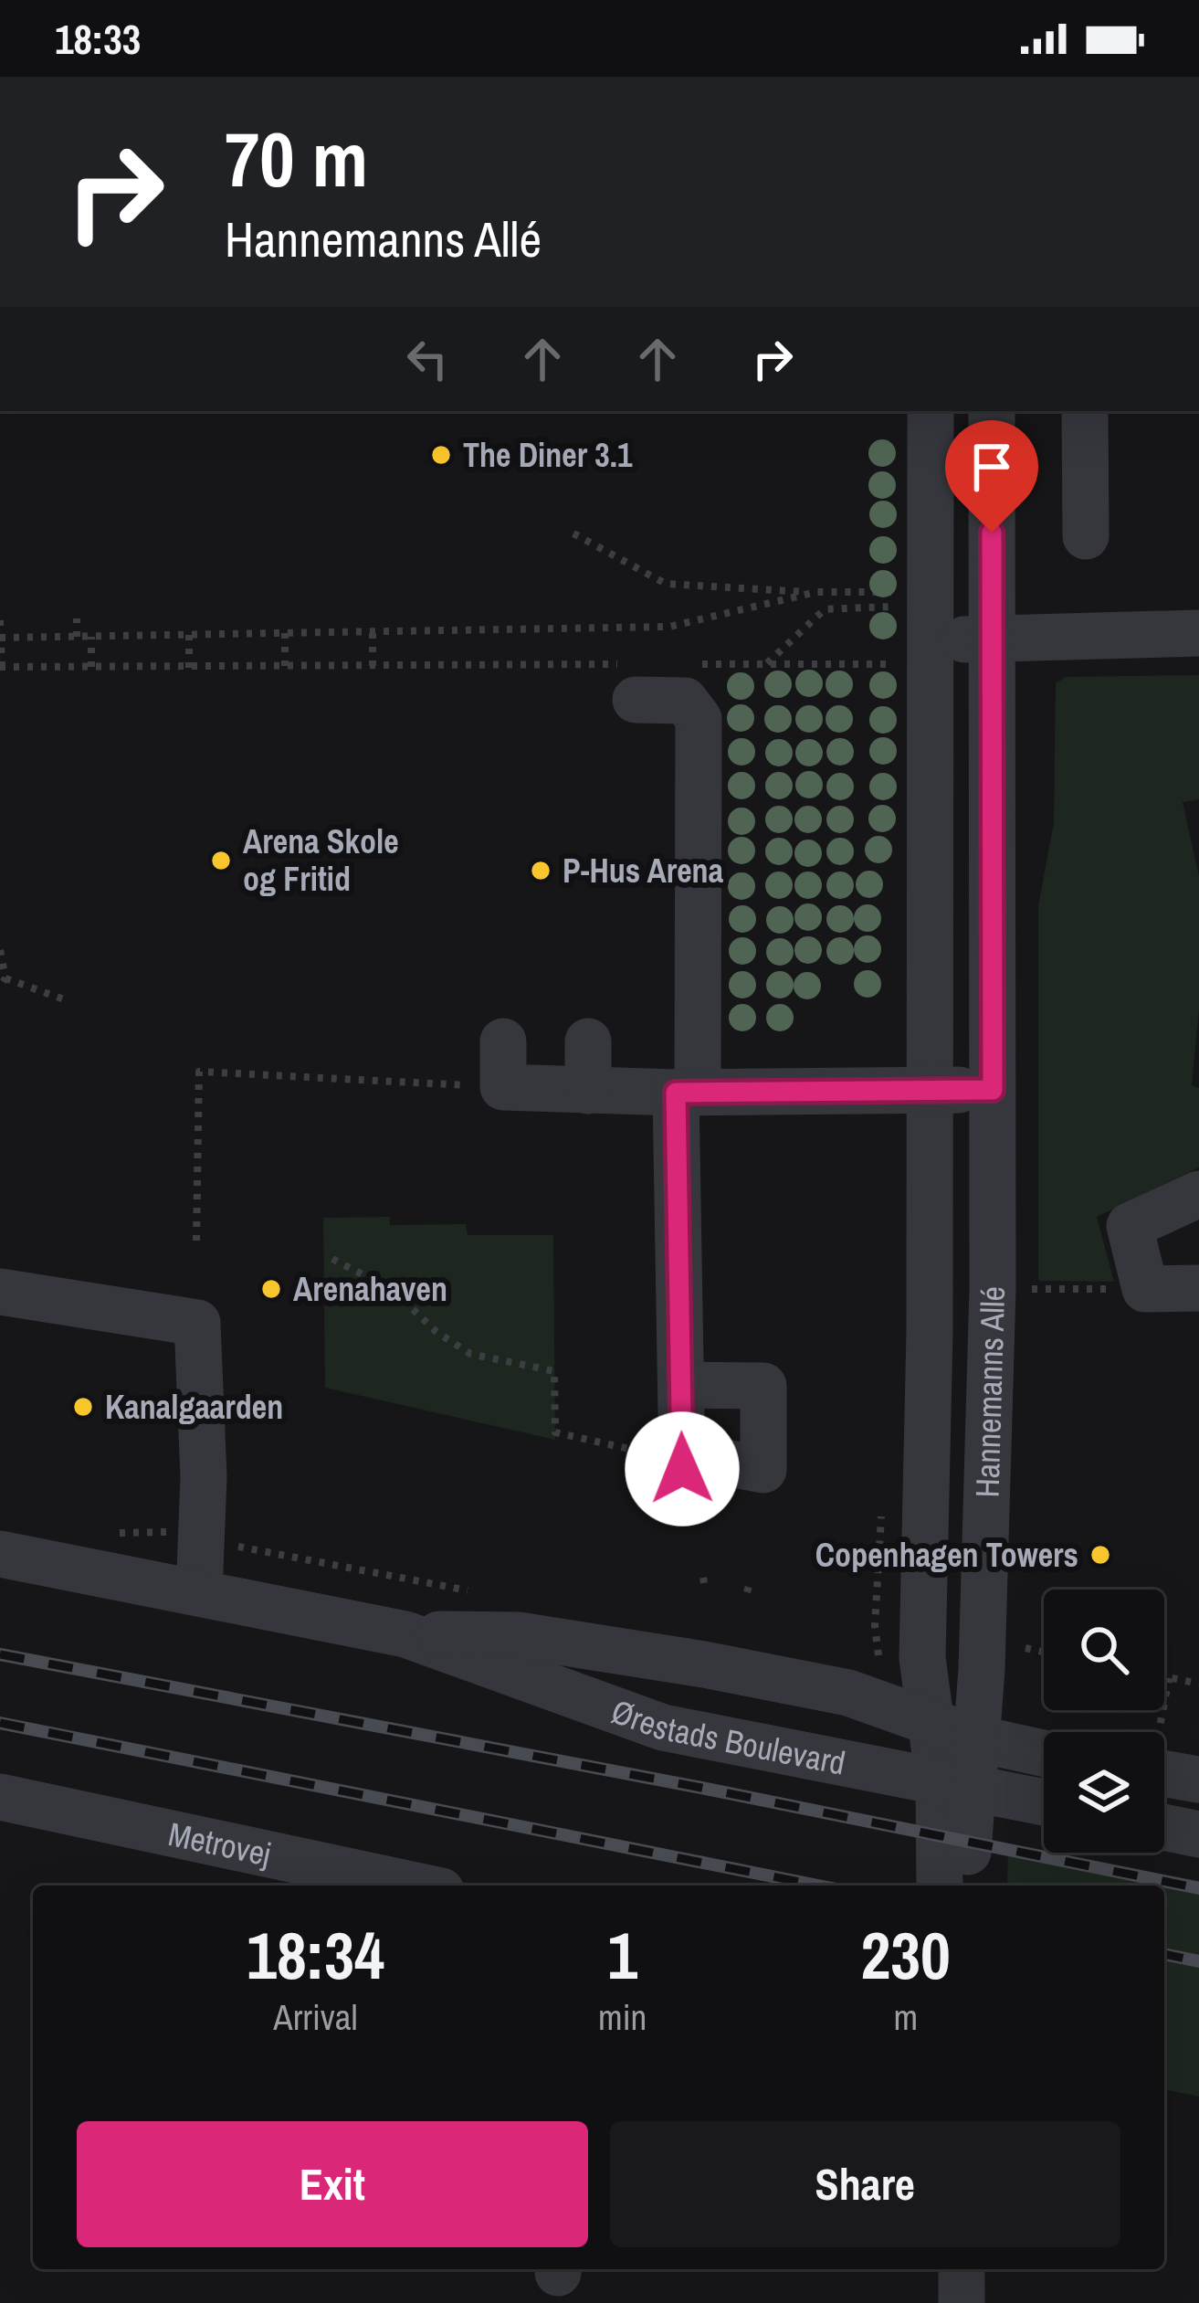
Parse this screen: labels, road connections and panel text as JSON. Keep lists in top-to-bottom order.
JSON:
{
  "streets": {
    "street": ["Hannemanns Allé", "Ørestads Boulevard", "Metrovej"]
  },
  "crossings": [
    ["Hannemanns Allé", "Ørestads Boulevard"]
  ],
  "places": [
    "The Diner 3.1",
    "Arena Skole og Fritid",
    "P-Hus Arena",
    "Arenahaven",
    "Kanalgaarden",
    "Copenhagen Towers"
  ],
  "page": {
    "status": "18:33",
    "turn": ["70 m", "Hannemanns Allé"],
    "eta": [
      "18:34",
      "Arrival",
      "1",
      "min",
      "230",
      "m"
    ],
    "buttons": ["Exit", "Share"]
  }
}
